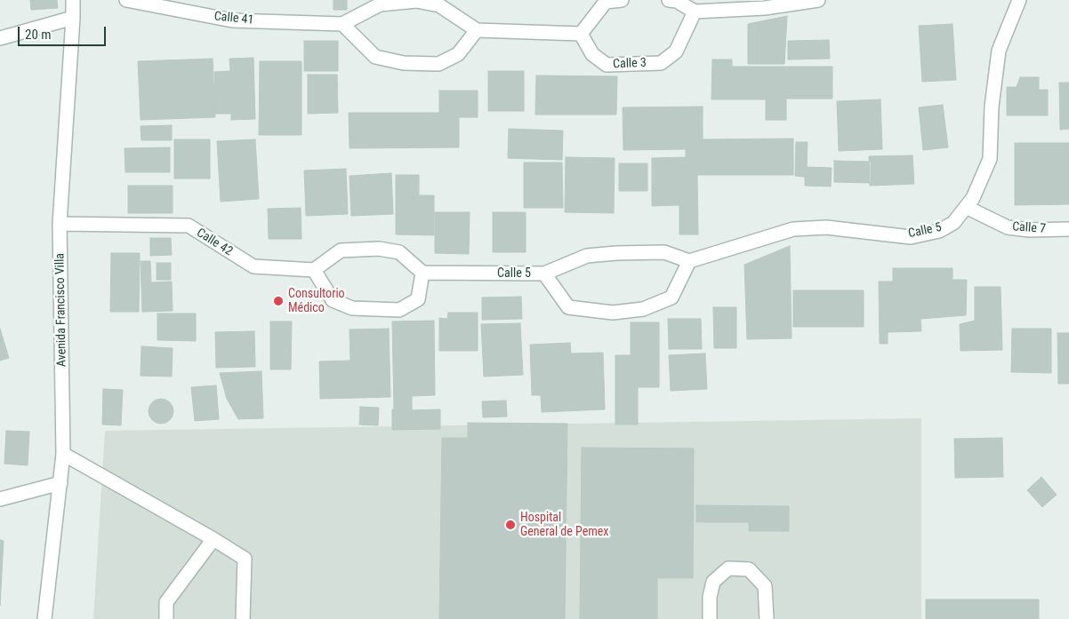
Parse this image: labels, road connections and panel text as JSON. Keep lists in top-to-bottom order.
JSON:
{
  "streets": {
    "street": [
      "Calle 41",
      "Calle 3",
      "Calle 7",
      "Calle 5",
      "Calle 42",
      "Avenida Francisco Villa"
    ]
  },
  "crossings": [
    ["Calle 7", "Calle 5"],
    ["Calle 42", "Avenida Francisco Villa"]
  ],
  "places": ["Consultorio Médico", "Hospital General de Pemex"],
  "scale_bar": "20 m"
}
